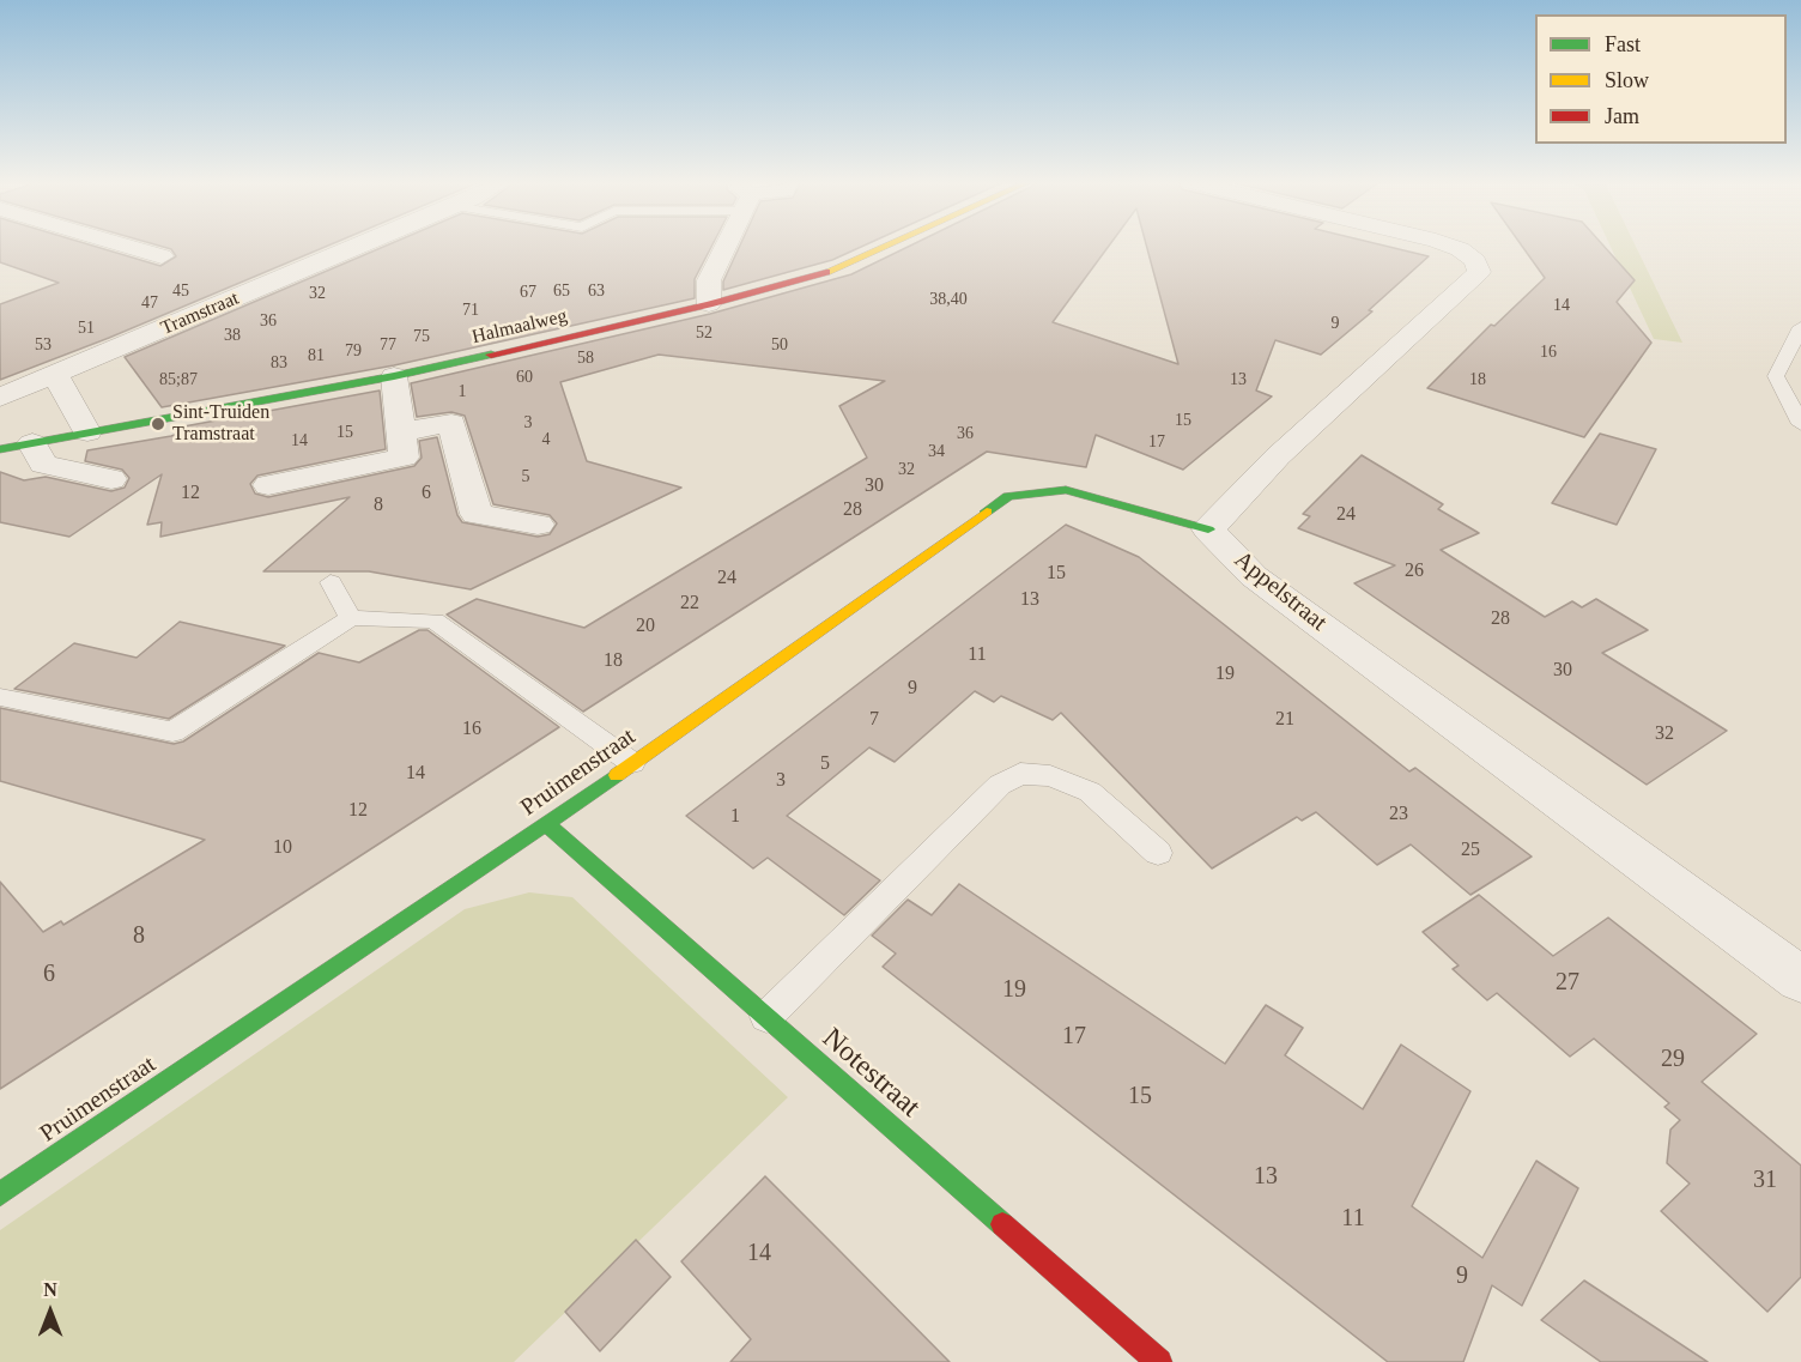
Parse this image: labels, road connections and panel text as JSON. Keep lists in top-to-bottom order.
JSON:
{
  "streets": {
    "street": [
      "Tramstraat",
      "Halmaalweg",
      "Appelstraat",
      "Pruimenstraat",
      "Notestraat"
    ]
  },
  "crossings": [
    ["Appelstraat", "Pruimenstraat"],
    ["Pruimenstraat", "Notestraat"]
  ],
  "places": ["Sint-Truiden Tramstraat"],
  "house_numbers": [
    "45",
    "65",
    "63",
    "67",
    "32",
    "38,40",
    "47",
    "14",
    "71",
    "36",
    "9",
    "51",
    "52",
    "38",
    "75",
    "53",
    "77",
    "50",
    "79",
    "16",
    "81",
    "58",
    "83",
    "60",
    "85;87",
    "13",
    "18",
    "1",
    "15",
    "3",
    "15",
    "36",
    "4",
    "14",
    "17",
    "34",
    "32",
    "5",
    "30",
    "12",
    "6",
    "8",
    "28",
    "24",
    "26",
    "15",
    "24",
    "13",
    "22",
    "28",
    "20",
    "11",
    "18",
    "30",
    "19",
    "9",
    "7",
    "21",
    "16",
    "32",
    "5",
    "14",
    "3",
    "12",
    "23",
    "1",
    "10",
    "25",
    "8",
    "6",
    "27",
    "19",
    "17",
    "29",
    "15",
    "13",
    "31",
    "11",
    "14",
    "9"
  ],
  "legend": ["Fast", "Slow", "Jam"],
  "north": "top"
}
